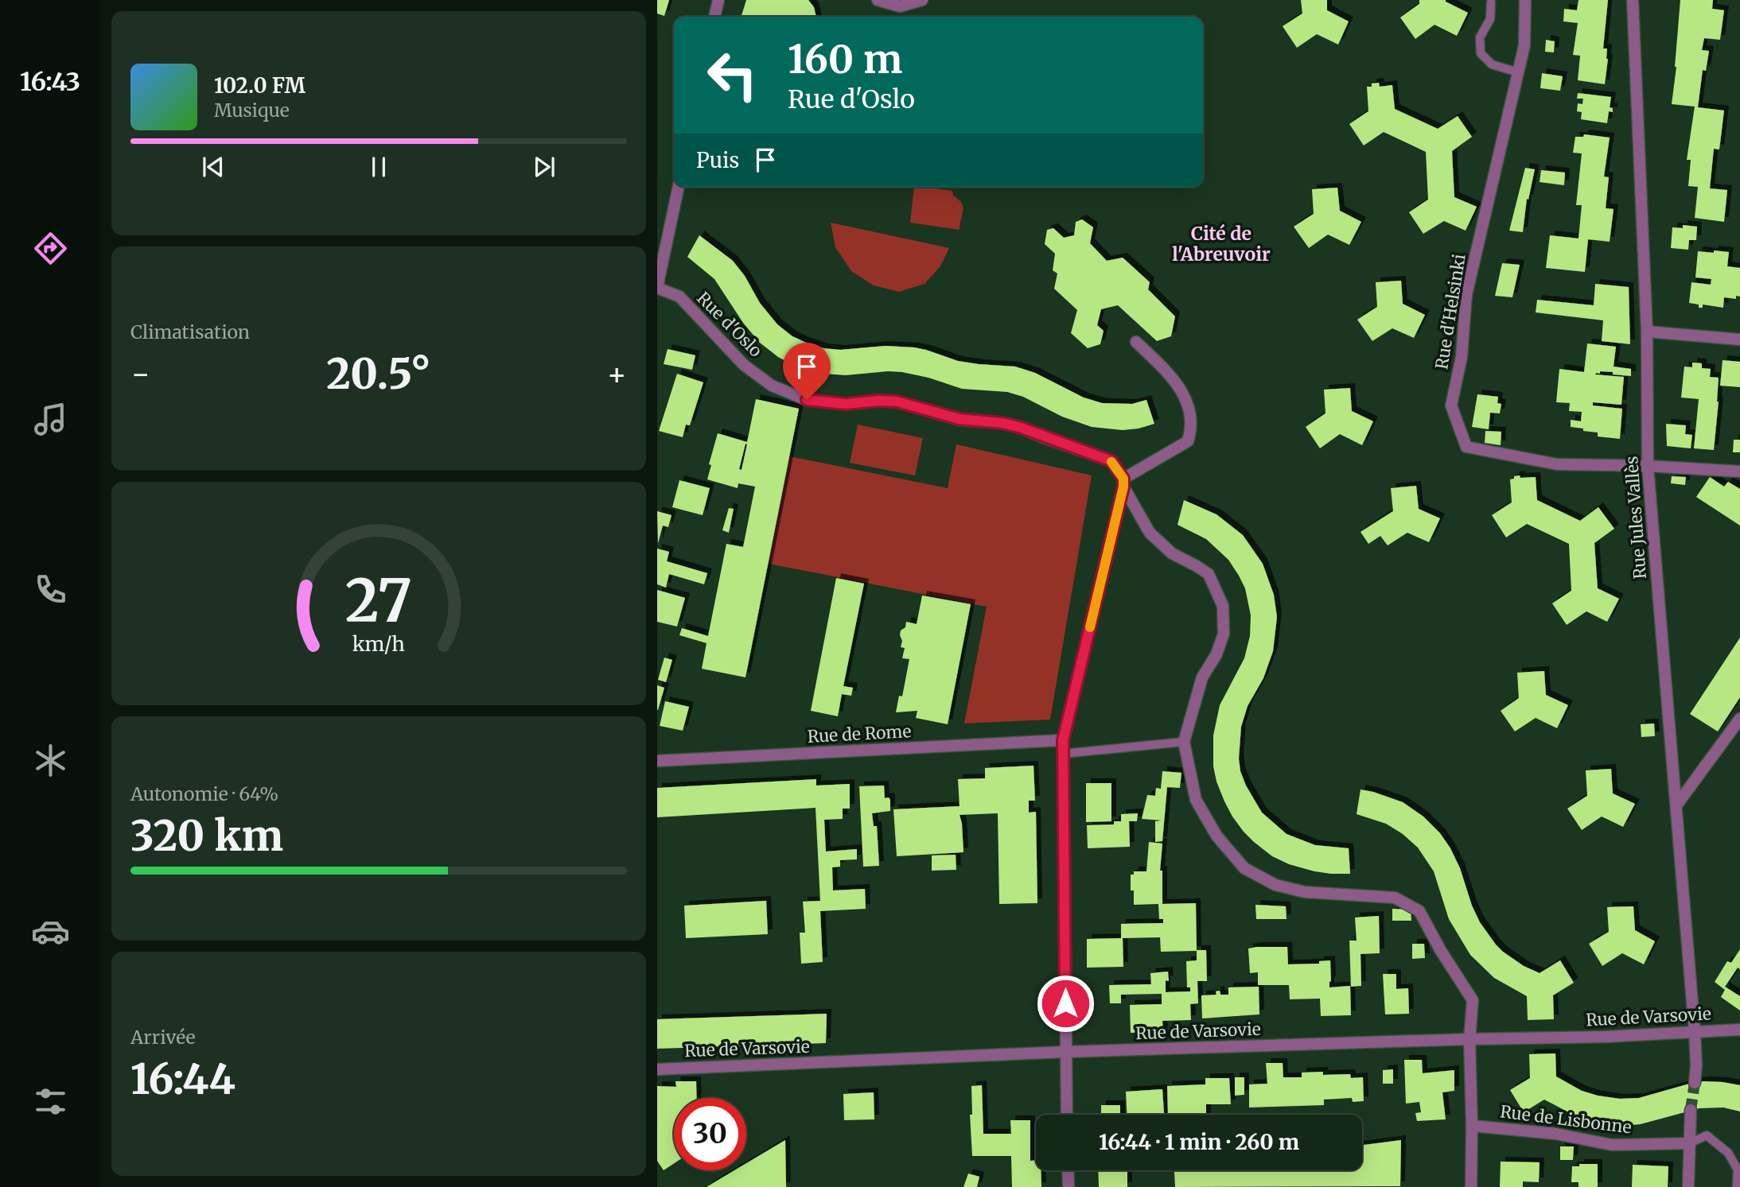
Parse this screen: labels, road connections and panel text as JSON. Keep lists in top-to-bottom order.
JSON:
{
  "streets": {
    "street": [
      "Rue d'Helsinki",
      "Rue d'Oslo",
      "Rue Jules Vallès",
      "Rue de Rome",
      "Rue de Varsovie",
      "Rue de Lisbonne"
    ]
  },
  "crossings": [
    ["Rue d'Helsinki", "Rue Jules Vallès"],
    ["Rue Jules Vallès", "Rue de Varsovie"]
  ],
  "districts": ["Cité de l'Abreuvoir"],
  "page": {
    "tabs": "16:43",
    "turn": ["160 m", "Rue d'Oslo"],
    "song": ["102.0 FM", "Musique"],
    "then": "Puis",
    "tile": [
      "Climatisation",
      ["Autonomie · 64%", "320 km"],
      ["Arrivée", "16:44"]
    ],
    "heat": ["−", "20.5°", "+"],
    "limit": "30",
    "trip": "16:44 · 1 min · 260 m",
    "gauge": ["27", "km/h"]
  }
}
